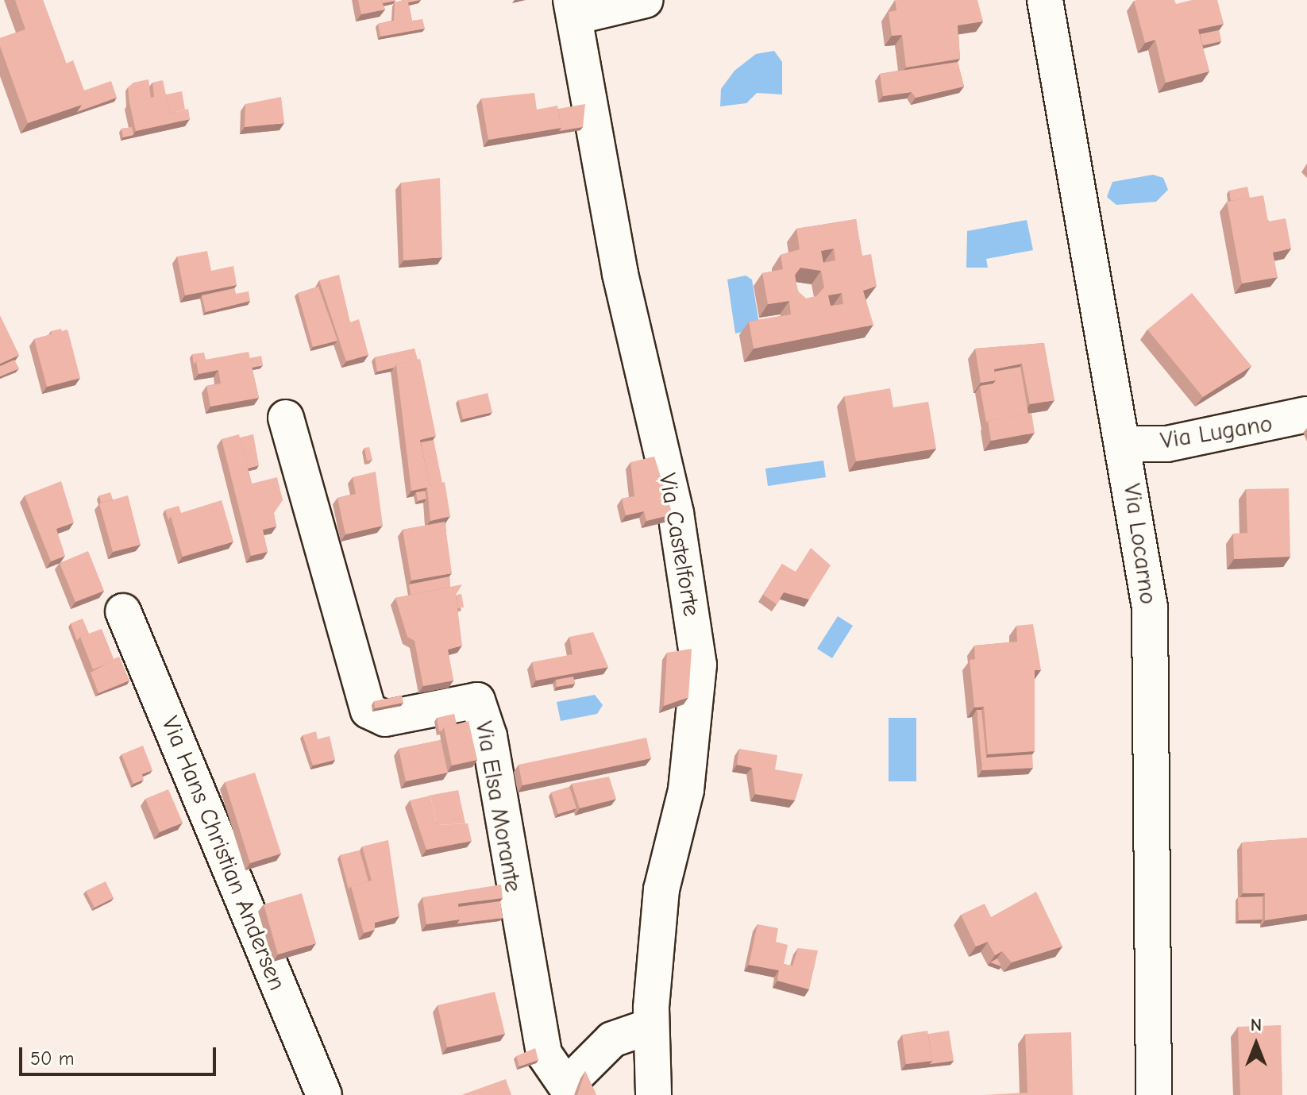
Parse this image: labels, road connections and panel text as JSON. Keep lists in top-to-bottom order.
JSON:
{
  "streets": {
    "street": [
      "Via Lugano",
      "Via Locarno",
      "Via Castelforte",
      "Via Elsa Morante",
      "Via Hans Christian Andersen"
    ]
  },
  "crossings": [
    ["Via Lugano", "Via Locarno"]
  ],
  "scale_bar": "50 m",
  "north": "top"
}
